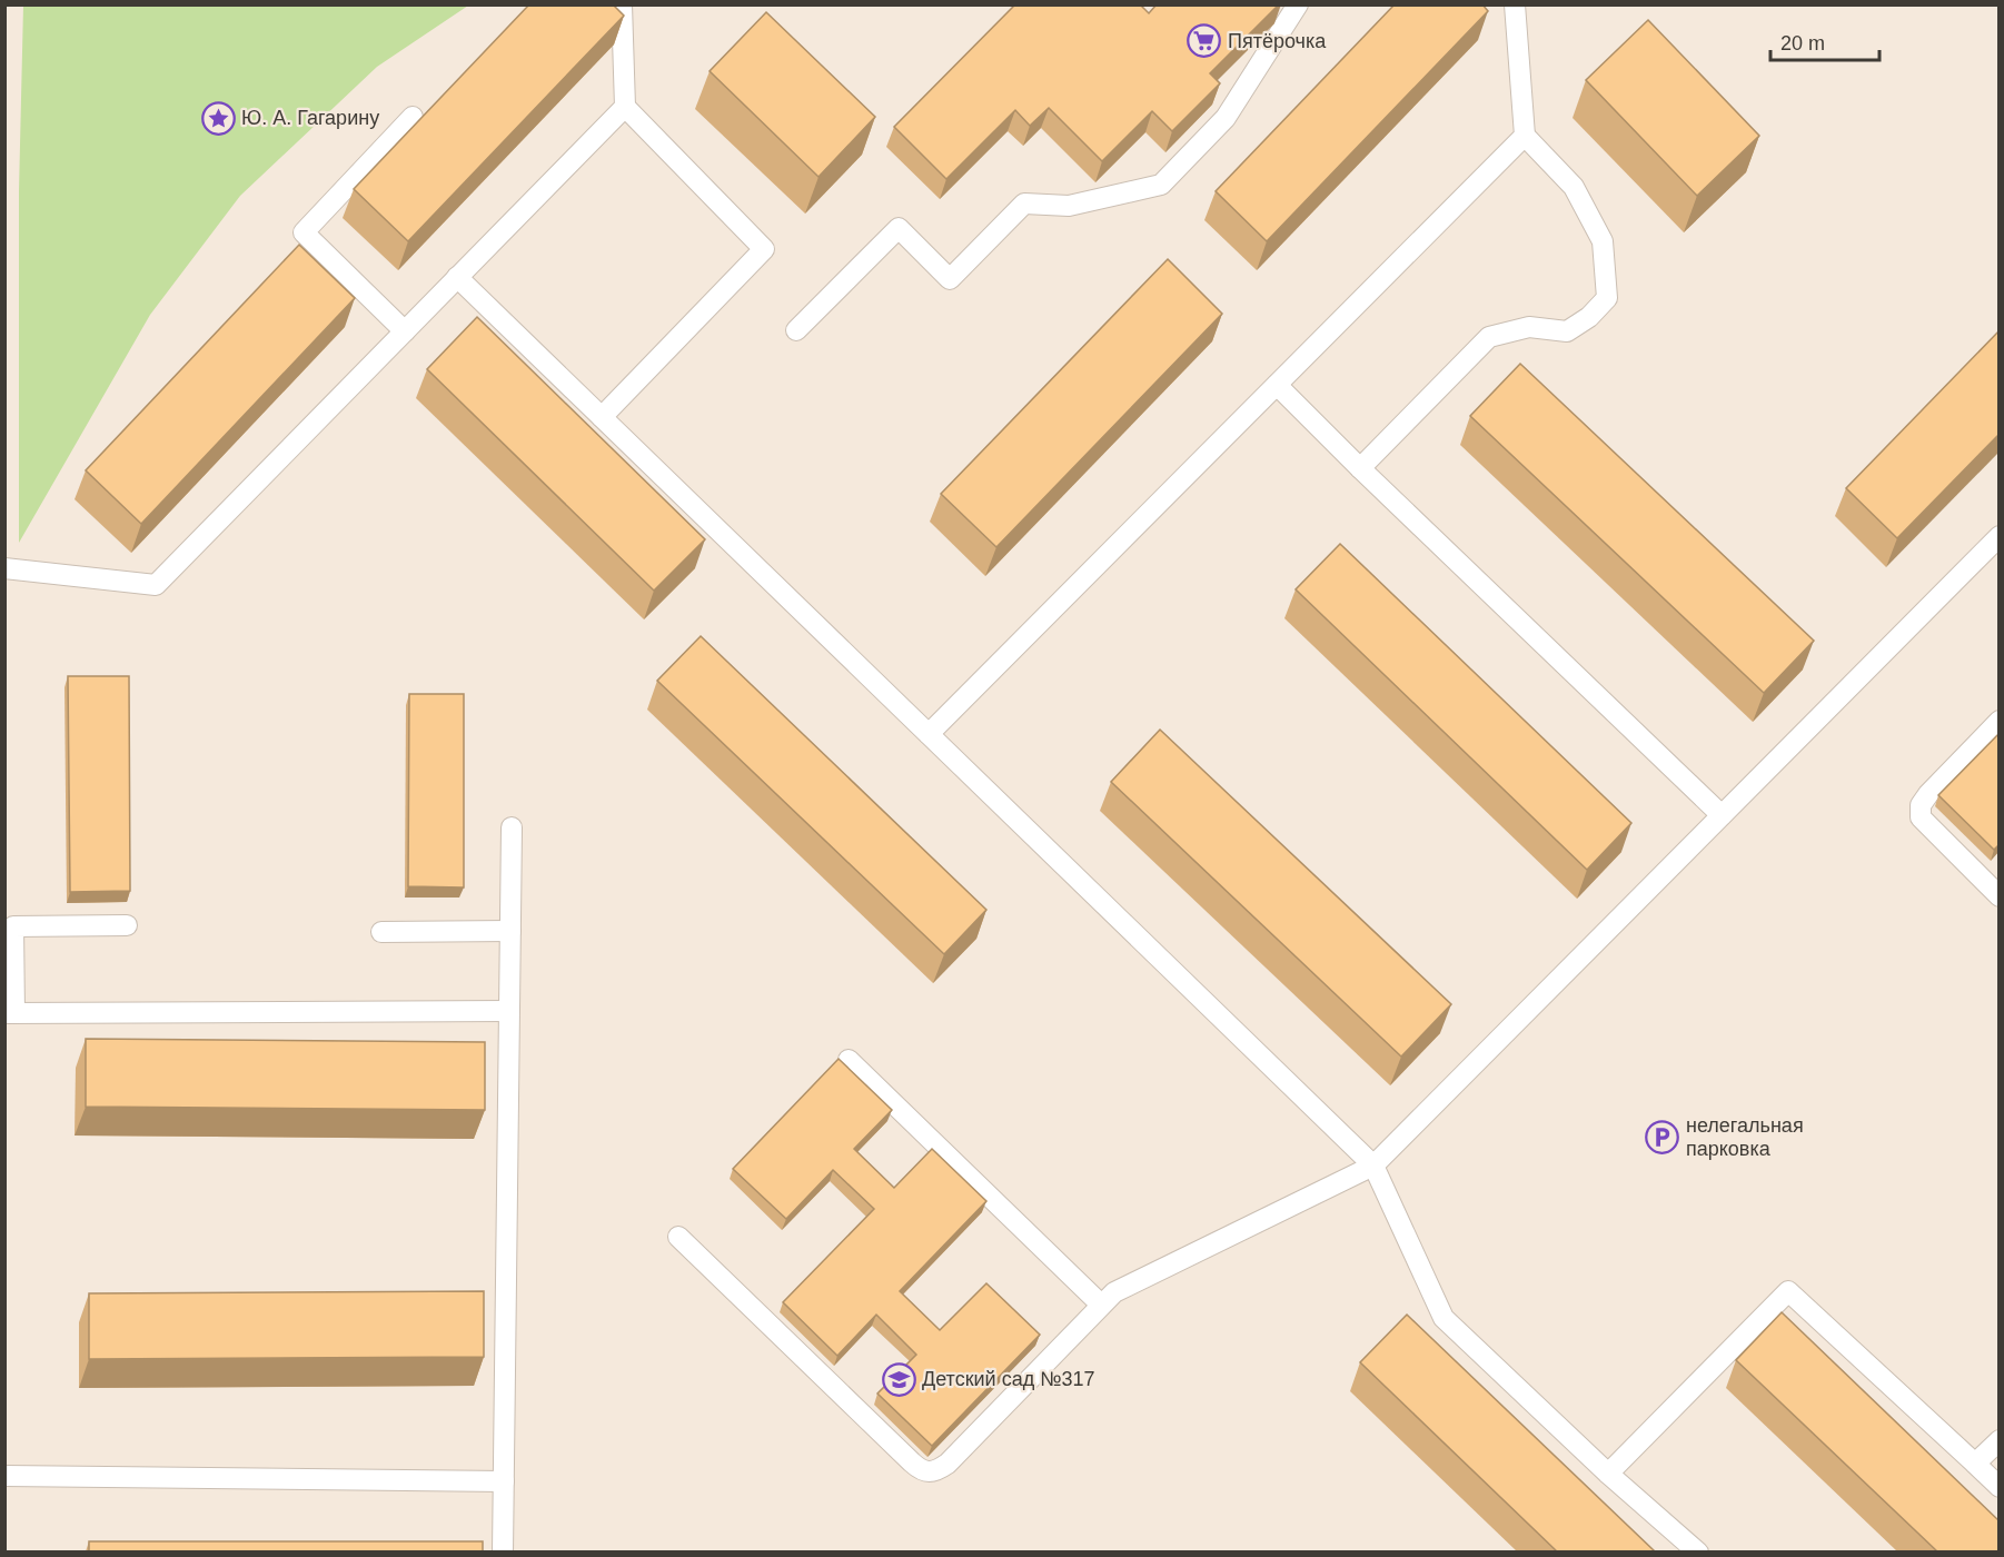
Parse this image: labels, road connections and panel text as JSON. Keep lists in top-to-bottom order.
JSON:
{
  "places": {
    "supermarket": ["Пятёрочка"],
    "place": ["Ю. А. Гагарину"],
    "parking": ["нелегальная парковка"],
    "school or university": ["Детский сад №317"]
  },
  "scale_bar": "20 m"
}
